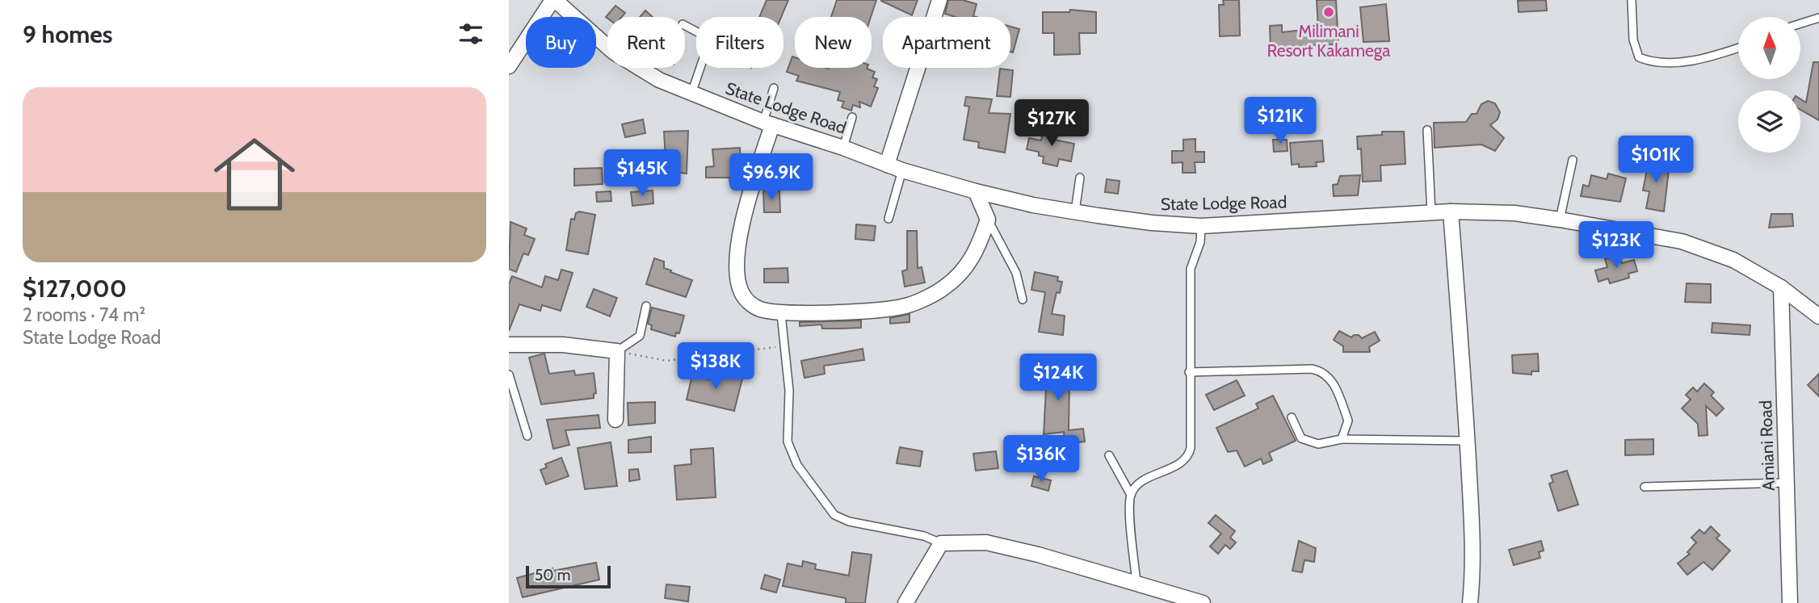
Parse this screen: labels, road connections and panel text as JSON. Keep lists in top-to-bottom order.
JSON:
{
  "streets": {
    "street": ["State Lodge Road", "Amiani Road"]
  },
  "crossings": [
    ["State Lodge Road", "Amiani Road"]
  ],
  "places": ["Milimani Resort Kakamega"],
  "scale_bar": "50 m",
  "north": "top",
  "page": {
    "heading": "9 homes",
    "chip": [
      "Buy",
      "Rent",
      "Filters",
      "New",
      "Apartment"
    ],
    "list": [
      {
        "name": "$127,000",
        "note": "2 rooms · 74 m² · State Lodge Road"
      }
    ],
    "price": [
      "$121K",
      "$127K",
      "$101K",
      "$145K",
      "$96.9K",
      "$123K",
      "$138K",
      "$124K",
      "$136K"
    ],
    "scale": "50 m"
  }
}
